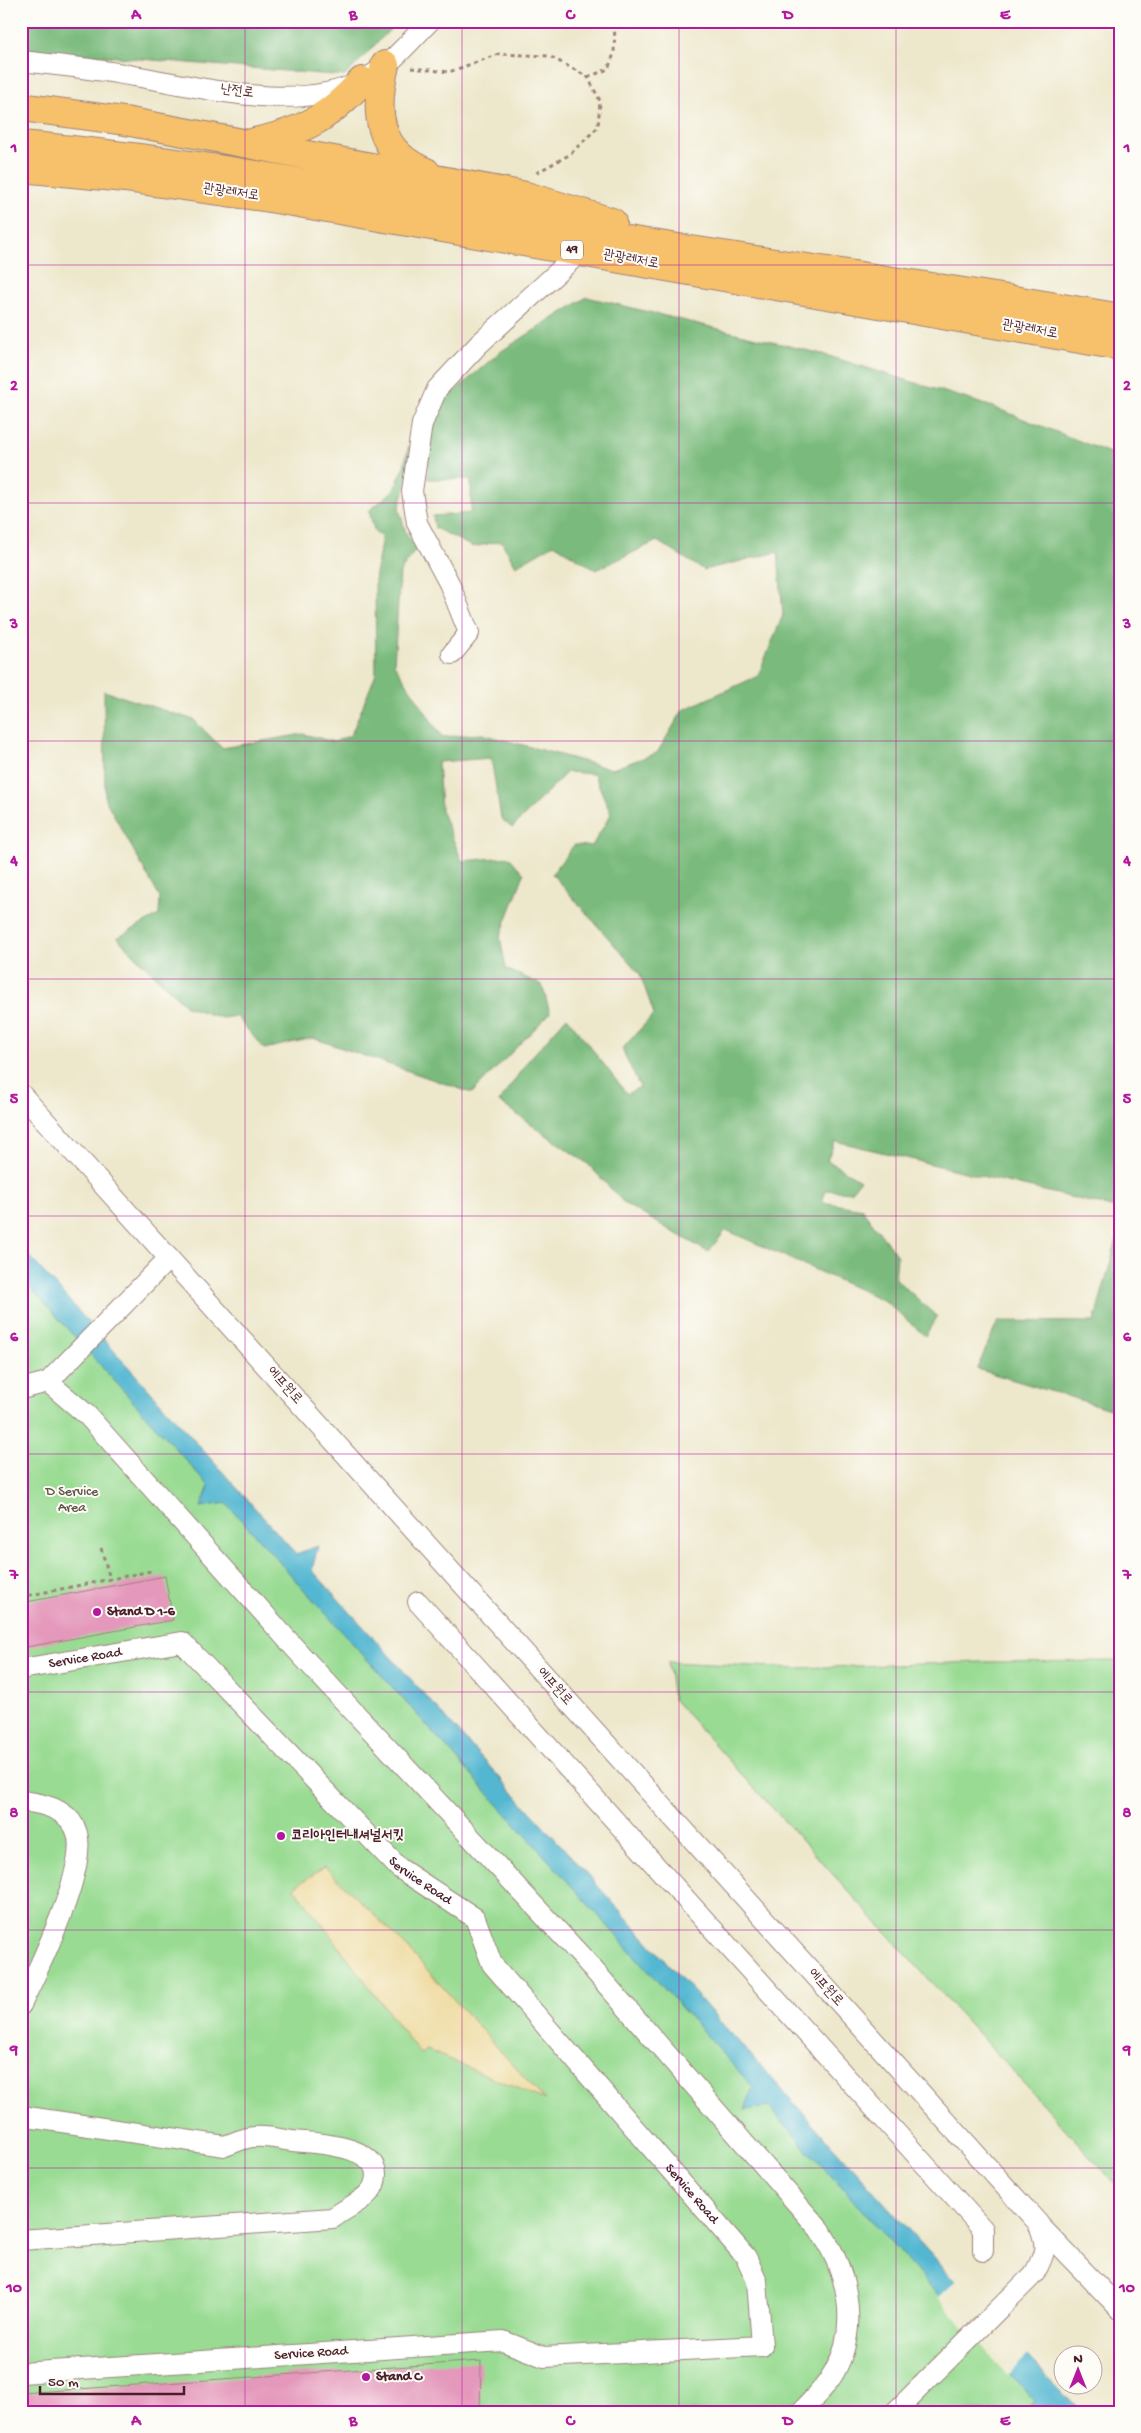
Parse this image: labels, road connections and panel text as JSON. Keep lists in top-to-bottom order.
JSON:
{
  "streets": {
    "highway": ["관광레저로", "49"],
    "street": ["난전로", "에프원로", "Service Road"]
  },
  "parks": ["D Service Area"],
  "places": ["Stand D 1-6", "코리아인터내셔널서킷", "Stand C"],
  "scale_bar": "50 m",
  "north": "top",
  "grid": {
    "columns": [
      "A",
      "B",
      "C",
      "D",
      "E"
    ],
    "rows": [
      "1",
      "2",
      "3",
      "4",
      "5",
      "6",
      "7",
      "8",
      "9",
      "10"
    ]
  }
}
